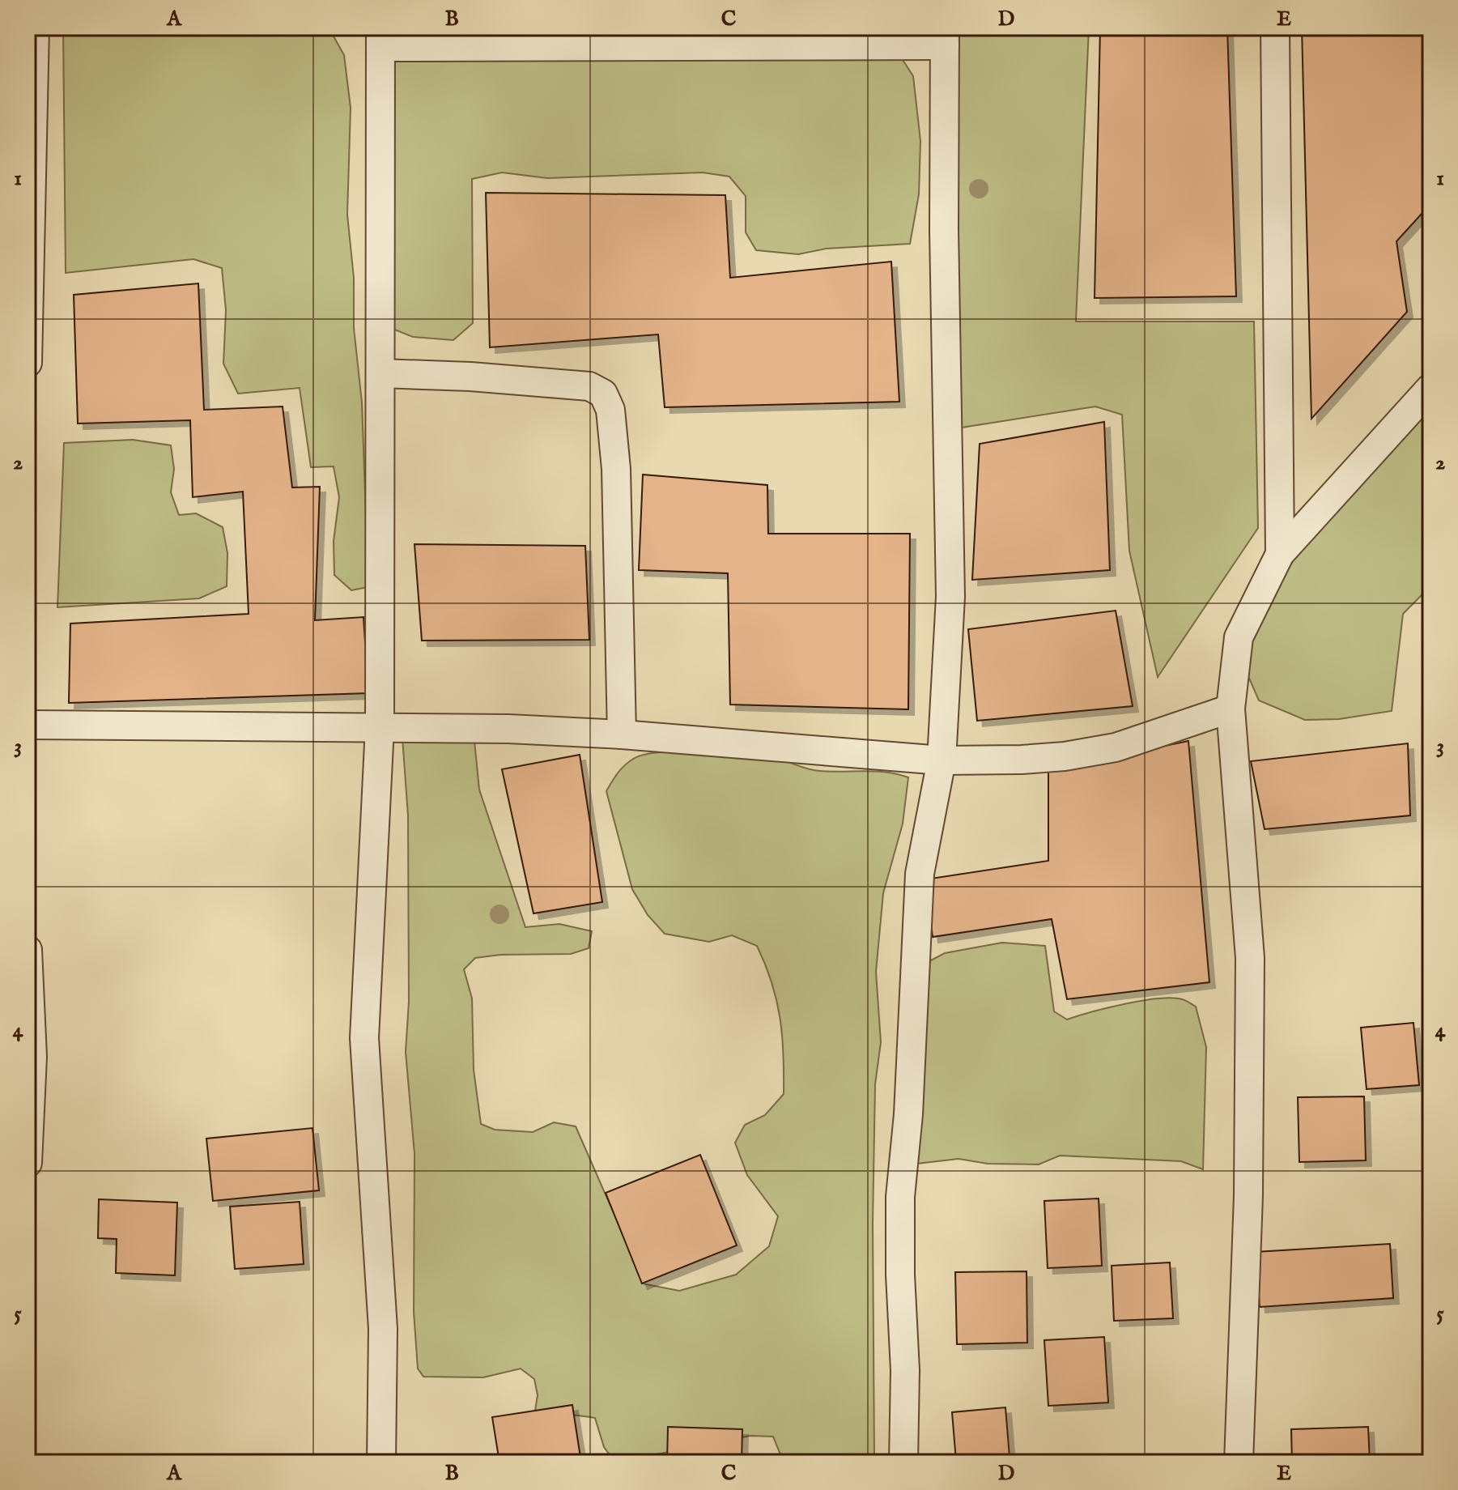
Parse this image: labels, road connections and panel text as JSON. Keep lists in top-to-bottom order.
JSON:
{
  "grid": {
    "columns": [
      "A",
      "B",
      "C",
      "D",
      "E"
    ],
    "rows": [
      "1",
      "2",
      "3",
      "4",
      "5"
    ]
  }
}
